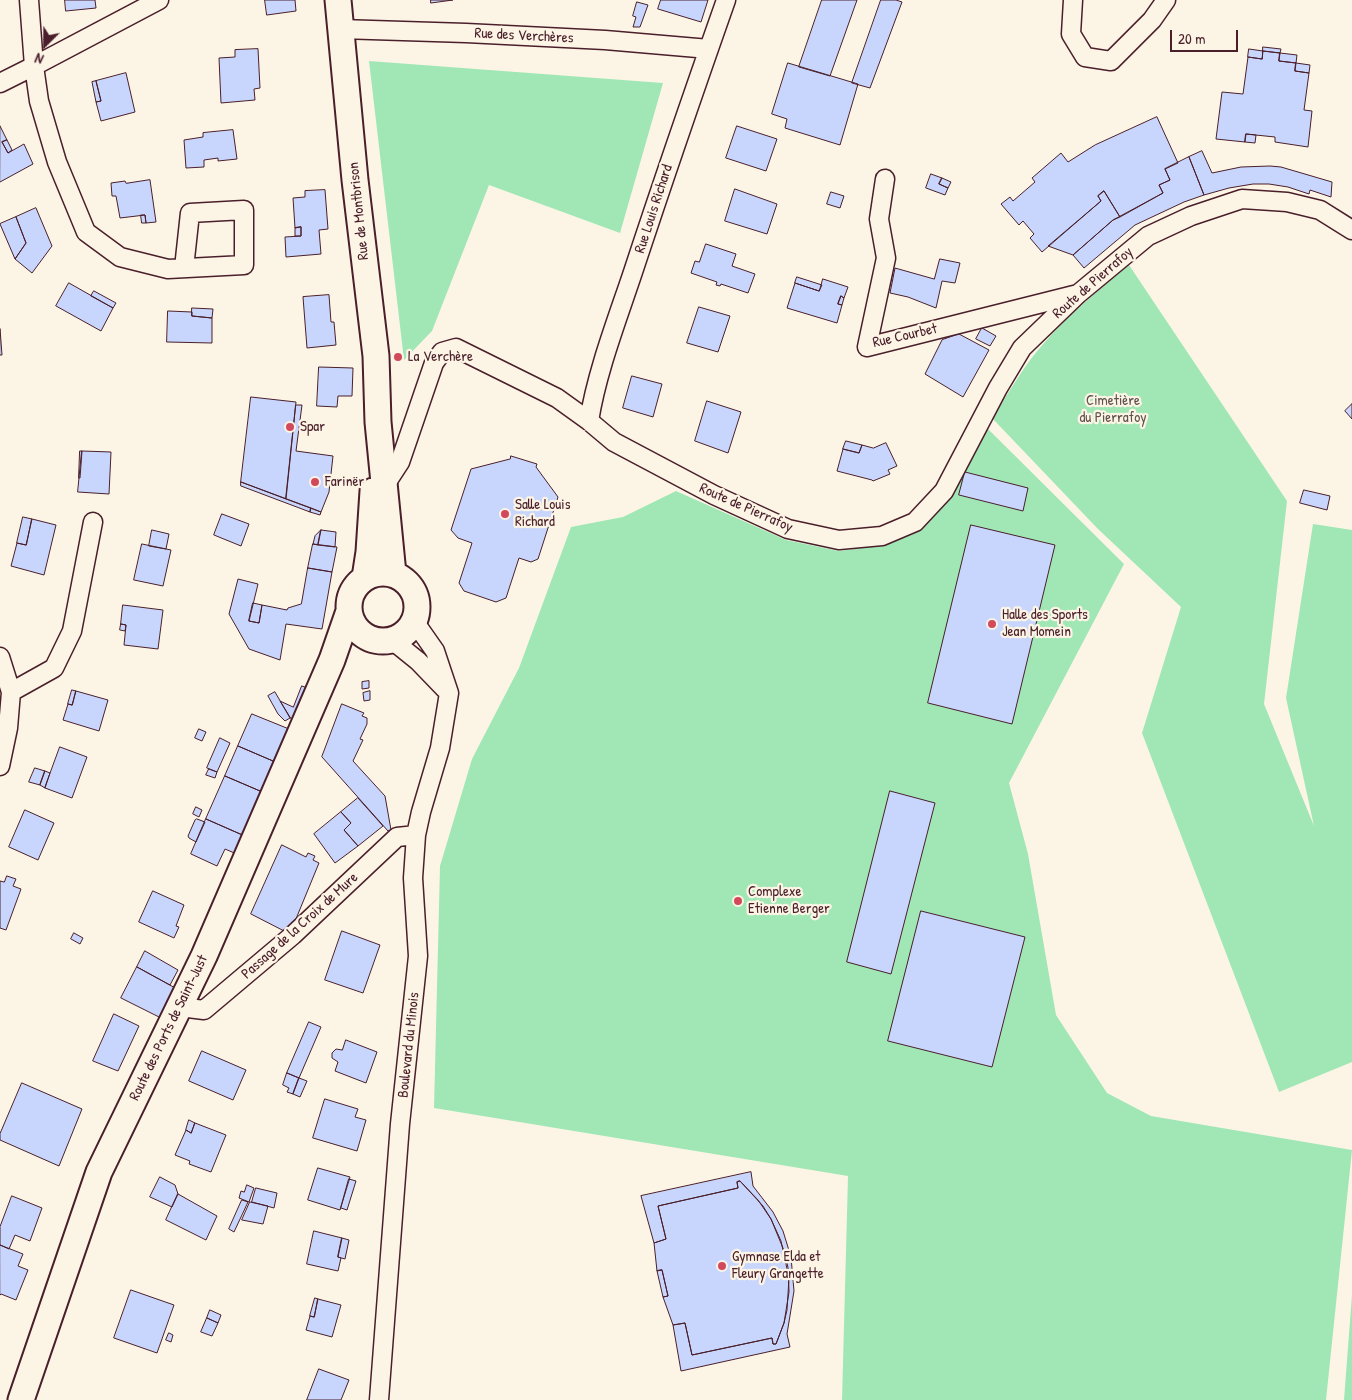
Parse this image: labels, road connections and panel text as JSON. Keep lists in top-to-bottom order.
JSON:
{
  "streets": {
    "main road": ["Rue de Montbrison", "Route des Ports de Saint-Just"],
    "street": [
      "Rue des Verchères",
      "Rue Louis Richard",
      "Route de Pierrafoy",
      "Rue Courbet",
      "Passage de la Croix de Mure",
      "Boulevard du Minois"
    ]
  },
  "crossings": [
    ["Rue des Verchères", "Rue Louis Richard"],
    ["Rue des Verchères", "Rue de Montbrison"],
    ["Rue Louis Richard", "Route de Pierrafoy"],
    ["Rue de Montbrison", "Route de Pierrafoy"],
    ["Rue de Montbrison", "Route des Ports de Saint-Just"],
    ["Rue de Montbrison", "Boulevard du Minois"],
    ["Route de Pierrafoy", "Rue Courbet"],
    ["Passage de la Croix de Mure", "Route des Ports de Saint-Just"],
    ["Passage de la Croix de Mure", "Boulevard du Minois"],
    ["Route des Ports de Saint-Just", "Boulevard du Minois"]
  ],
  "parks": ["Cimetière du Pierrafoy"],
  "places": [
    "La Verchère",
    "Spar",
    "Farinër",
    "Salle Louis Richard",
    "Halle des Sports Jean Momein",
    "Complexe Etienne Berger",
    "Gymnase Elda et Fleury Grangette"
  ],
  "scale_bar": "20 m",
  "north": "bottom left"
}
